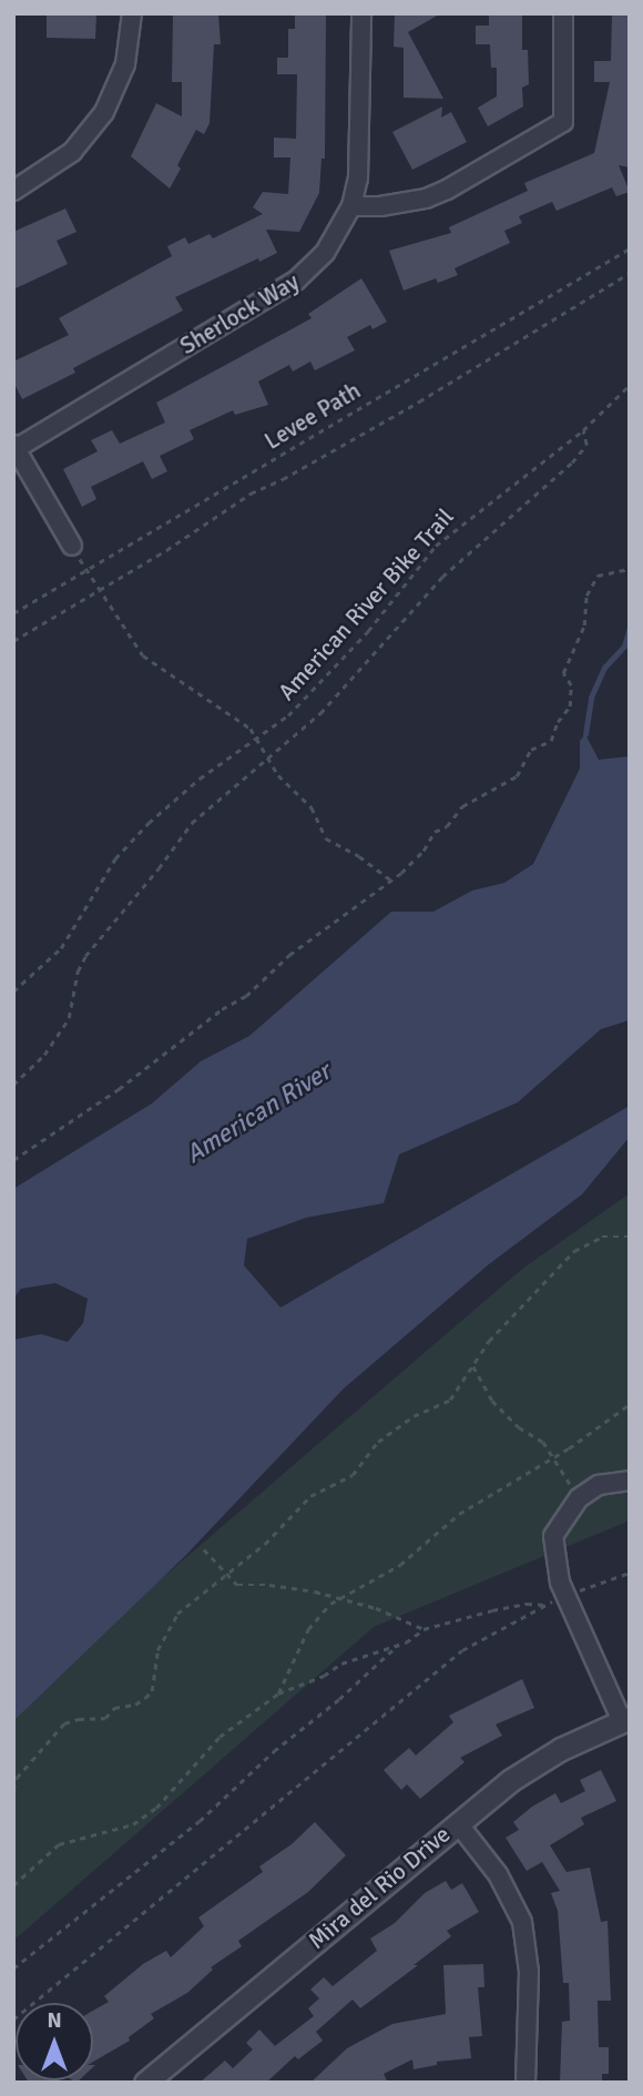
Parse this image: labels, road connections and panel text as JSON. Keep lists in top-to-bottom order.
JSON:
{
  "streets": {
    "street": ["Sherlock Way", "Mira del Rio Drive"],
    "path": ["Levee Path", "American River Bike Trail"]
  },
  "water": ["American River"],
  "north": "top"
}
